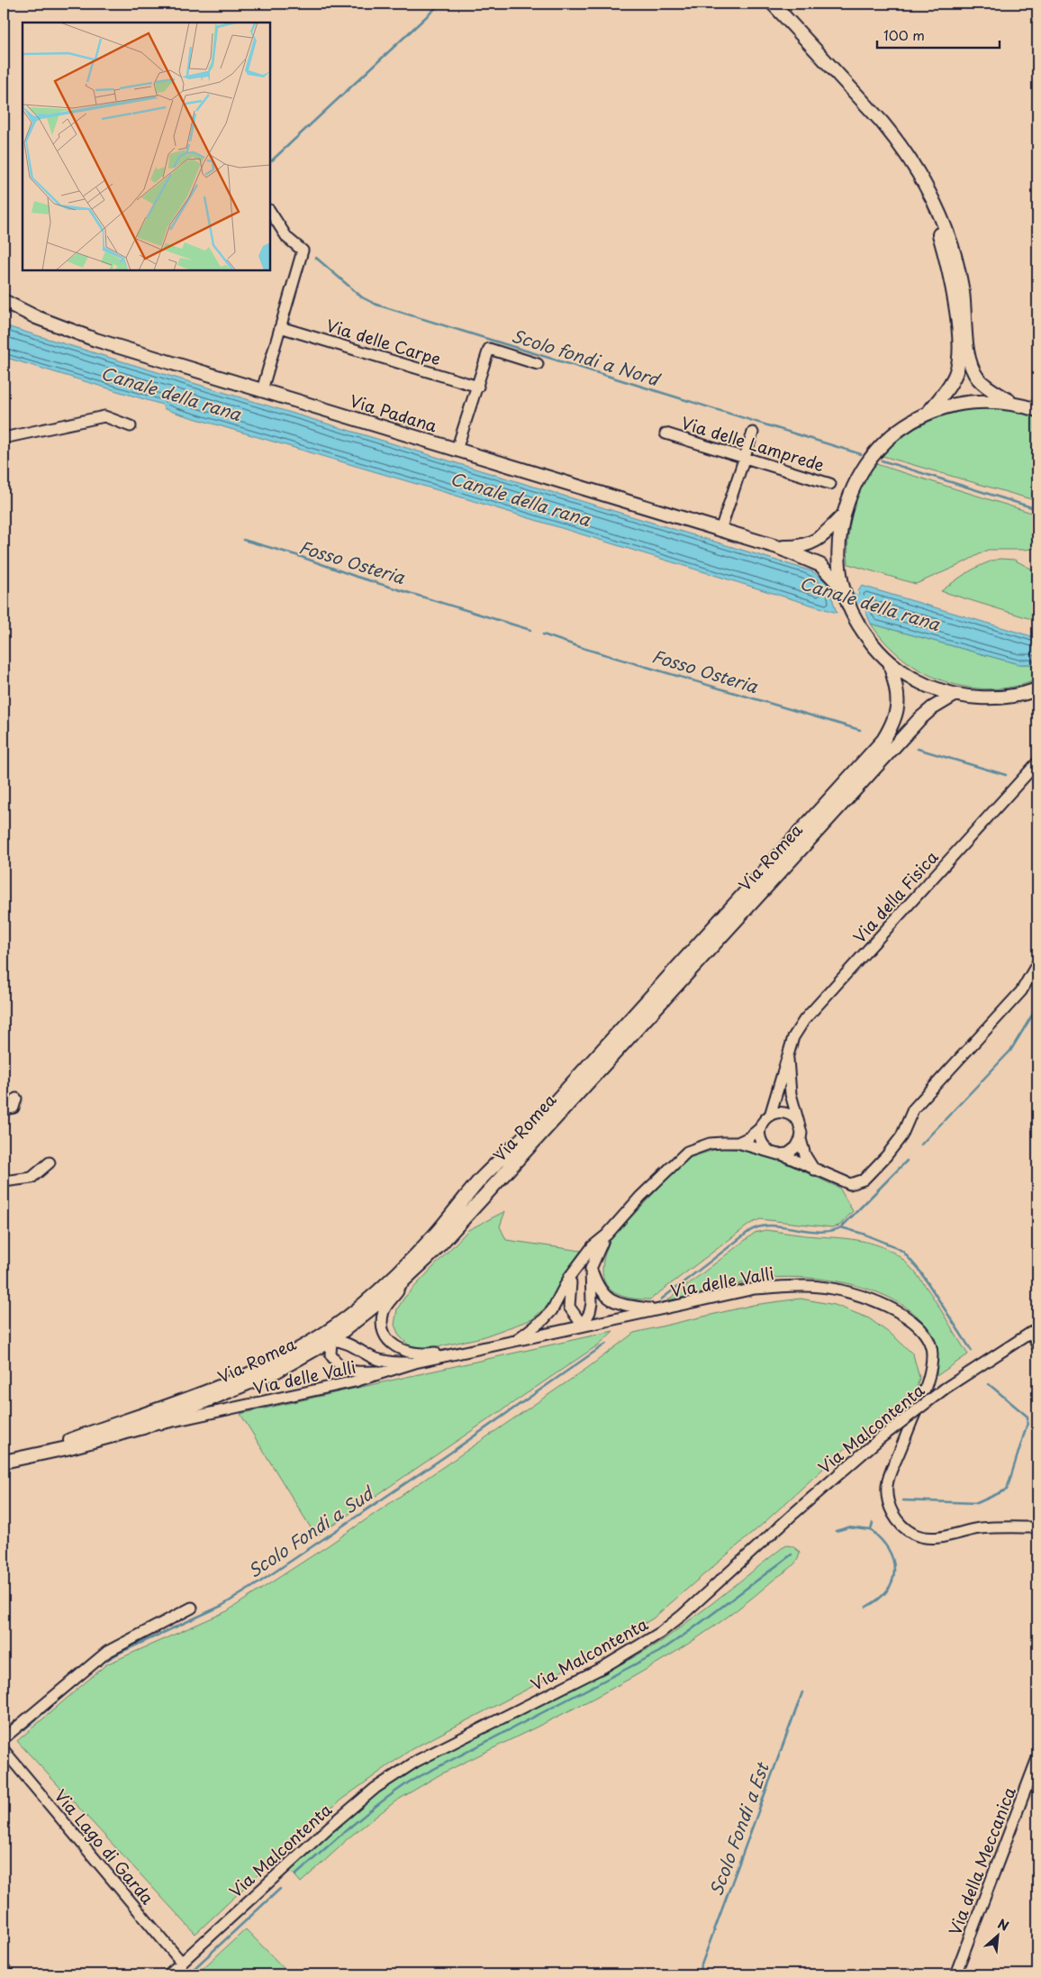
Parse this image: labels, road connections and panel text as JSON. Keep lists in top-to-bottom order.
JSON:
{
  "streets": {
    "main road": ["Via Padana", "Via Romea"],
    "street": [
      "Via delle Carpe",
      "Via delle Lamprede",
      "Via della Fisica",
      "Via delle Valli",
      "Via Malcontenta",
      "Via Lago di Garda",
      "Via della Meccanica"
    ]
  },
  "crossings": [
    ["Via Romea", "Via delle Valli"],
    ["Via Malcontenta", "Via Lago di Garda"]
  ],
  "water": [
    "Scolo fondi a Nord",
    "Canale della rana",
    "Fosso Osteria",
    "Scolo Fondi a Sud",
    "Scolo Fondi a Est"
  ],
  "scale_bar": "100 m",
  "north": "top right"
}
